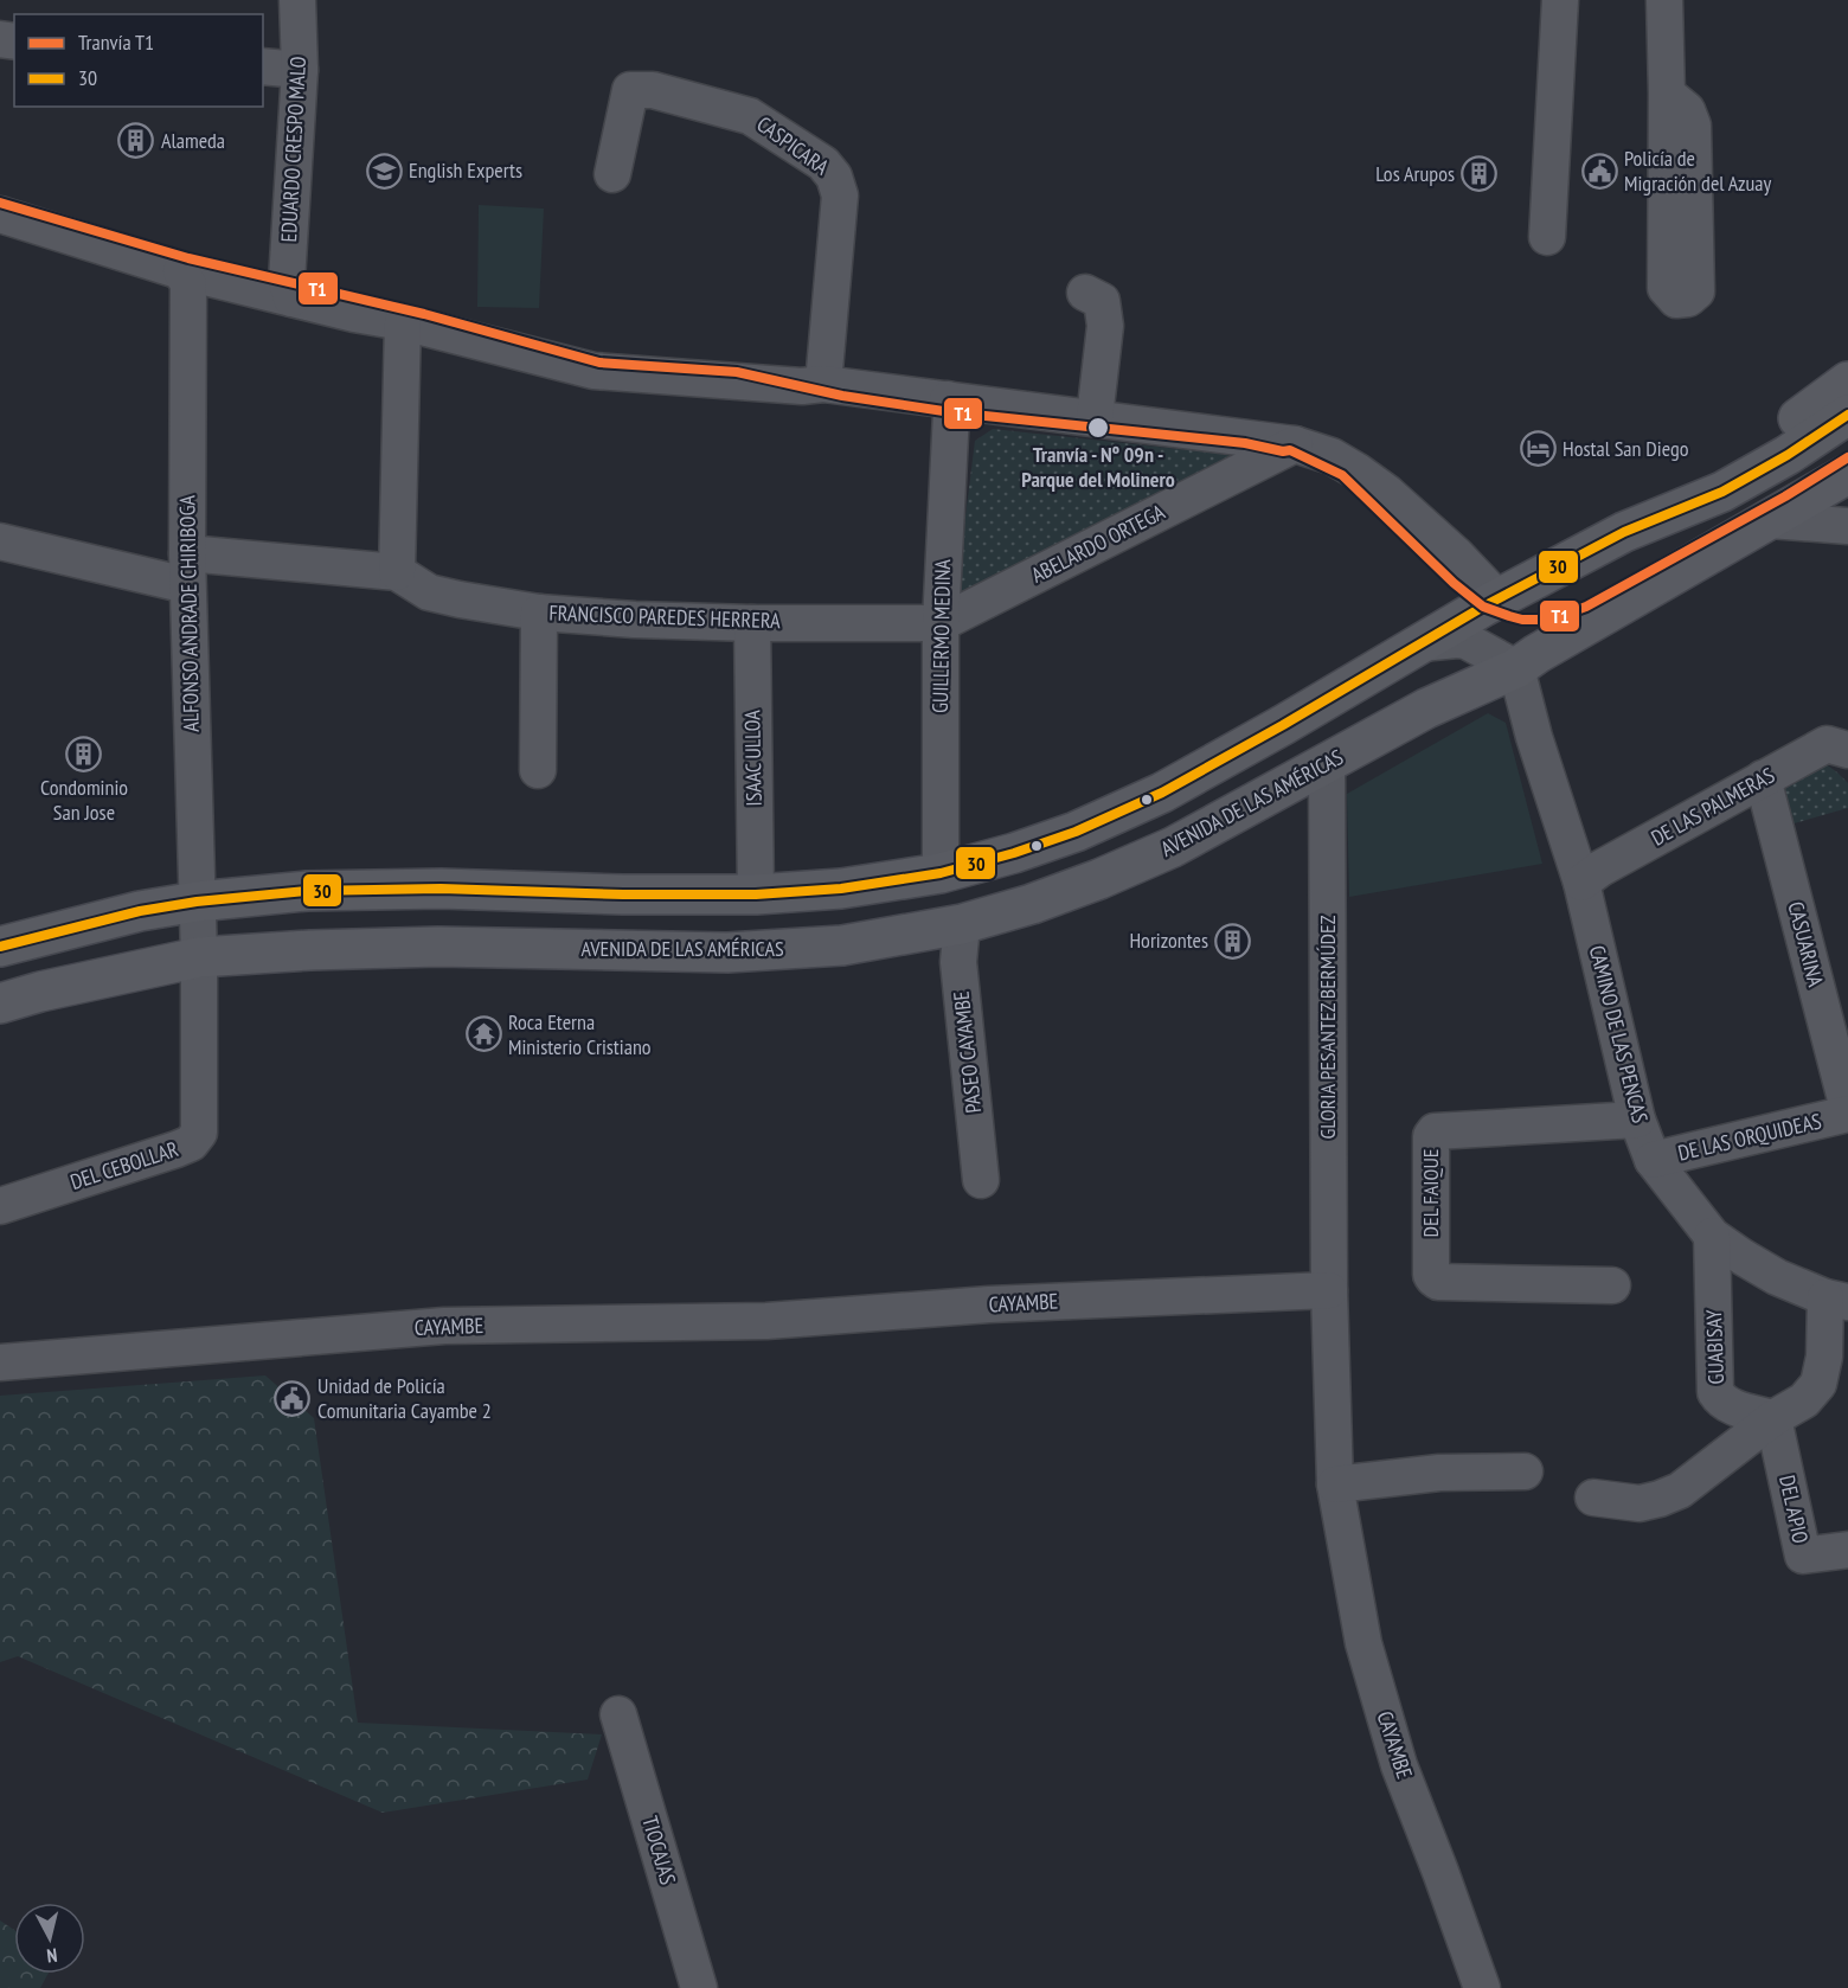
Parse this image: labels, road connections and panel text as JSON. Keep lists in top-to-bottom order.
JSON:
{
  "streets": {
    "main road": ["AVENIDA DE LAS AMÉRICAS"],
    "street": [
      "CASPICARA",
      "EDUARDO CRESPO MALO",
      "ABELARDO ORTEGA",
      "ALFONSO ANDRADE CHIRIBOGA",
      "FRANCISCO PAREDES HERRERA",
      "GUILLERMO MEDINA",
      "ISAAC ULLOA",
      "DE LAS PALMERAS",
      "CASUARINA",
      "GLORIA PESANTEZ BERMÚDEZ",
      "CAMINO DE LAS PENCAS",
      "PASEO CAYAMBE",
      "DE LAS ORQUIDEAS",
      "DEL CEBOLLAR",
      "DEL FAIQUE",
      "CAYAMBE",
      "GUABISAY",
      "DEL APIO",
      "TIOCAJAS"
    ]
  },
  "crossings": [
    ["ABELARDO ORTEGA", "FRANCISCO PAREDES HERRERA"],
    ["ABELARDO ORTEGA", "GUILLERMO MEDINA"],
    ["ALFONSO ANDRADE CHIRIBOGA", "FRANCISCO PAREDES HERRERA"],
    ["ALFONSO ANDRADE CHIRIBOGA", "AVENIDA DE LAS AMÉRICAS"],
    ["ALFONSO ANDRADE CHIRIBOGA", "DEL CEBOLLAR"],
    ["FRANCISCO PAREDES HERRERA", "GUILLERMO MEDINA"],
    ["FRANCISCO PAREDES HERRERA", "ISAAC ULLOA"],
    ["AVENIDA DE LAS AMÉRICAS", "GLORIA PESANTEZ BERMÚDEZ"],
    ["AVENIDA DE LAS AMÉRICAS", "CAMINO DE LAS PENCAS"],
    ["AVENIDA DE LAS AMÉRICAS", "PASEO CAYAMBE"],
    ["AVENIDA DE LAS AMÉRICAS", "DEL CEBOLLAR"],
    ["DE LAS PALMERAS", "CASUARINA"],
    ["DE LAS PALMERAS", "CAMINO DE LAS PENCAS"],
    ["CASUARINA", "DE LAS ORQUIDEAS"],
    ["GLORIA PESANTEZ BERMÚDEZ", "CAYAMBE"],
    ["CAMINO DE LAS PENCAS", "DE LAS ORQUIDEAS"],
    ["CAMINO DE LAS PENCAS", "DEL FAIQUE"],
    ["CAMINO DE LAS PENCAS", "GUABISAY"],
    ["GUABISAY", "DEL APIO"]
  ],
  "places": {
    "building": [
      "Alameda",
      "Los Arupos",
      "Condominio San Jose",
      "Horizontes"
    ],
    "school or university": ["English Experts"],
    "public building": ["Policía de Migración del Azuay", "Unidad de Policía Comunitaria Cayambe 2"],
    "other": ["Tranvía - Nº 09n - Parque del Molinero"],
    "hotel": ["Hostal San Diego"],
    "temple": ["Roca Eterna Ministerio Cristiano"]
  },
  "lines": ["tram line T1", "transit line 30"],
  "legend": ["Tranvía T1", "30"],
  "north": "bottom"
}
